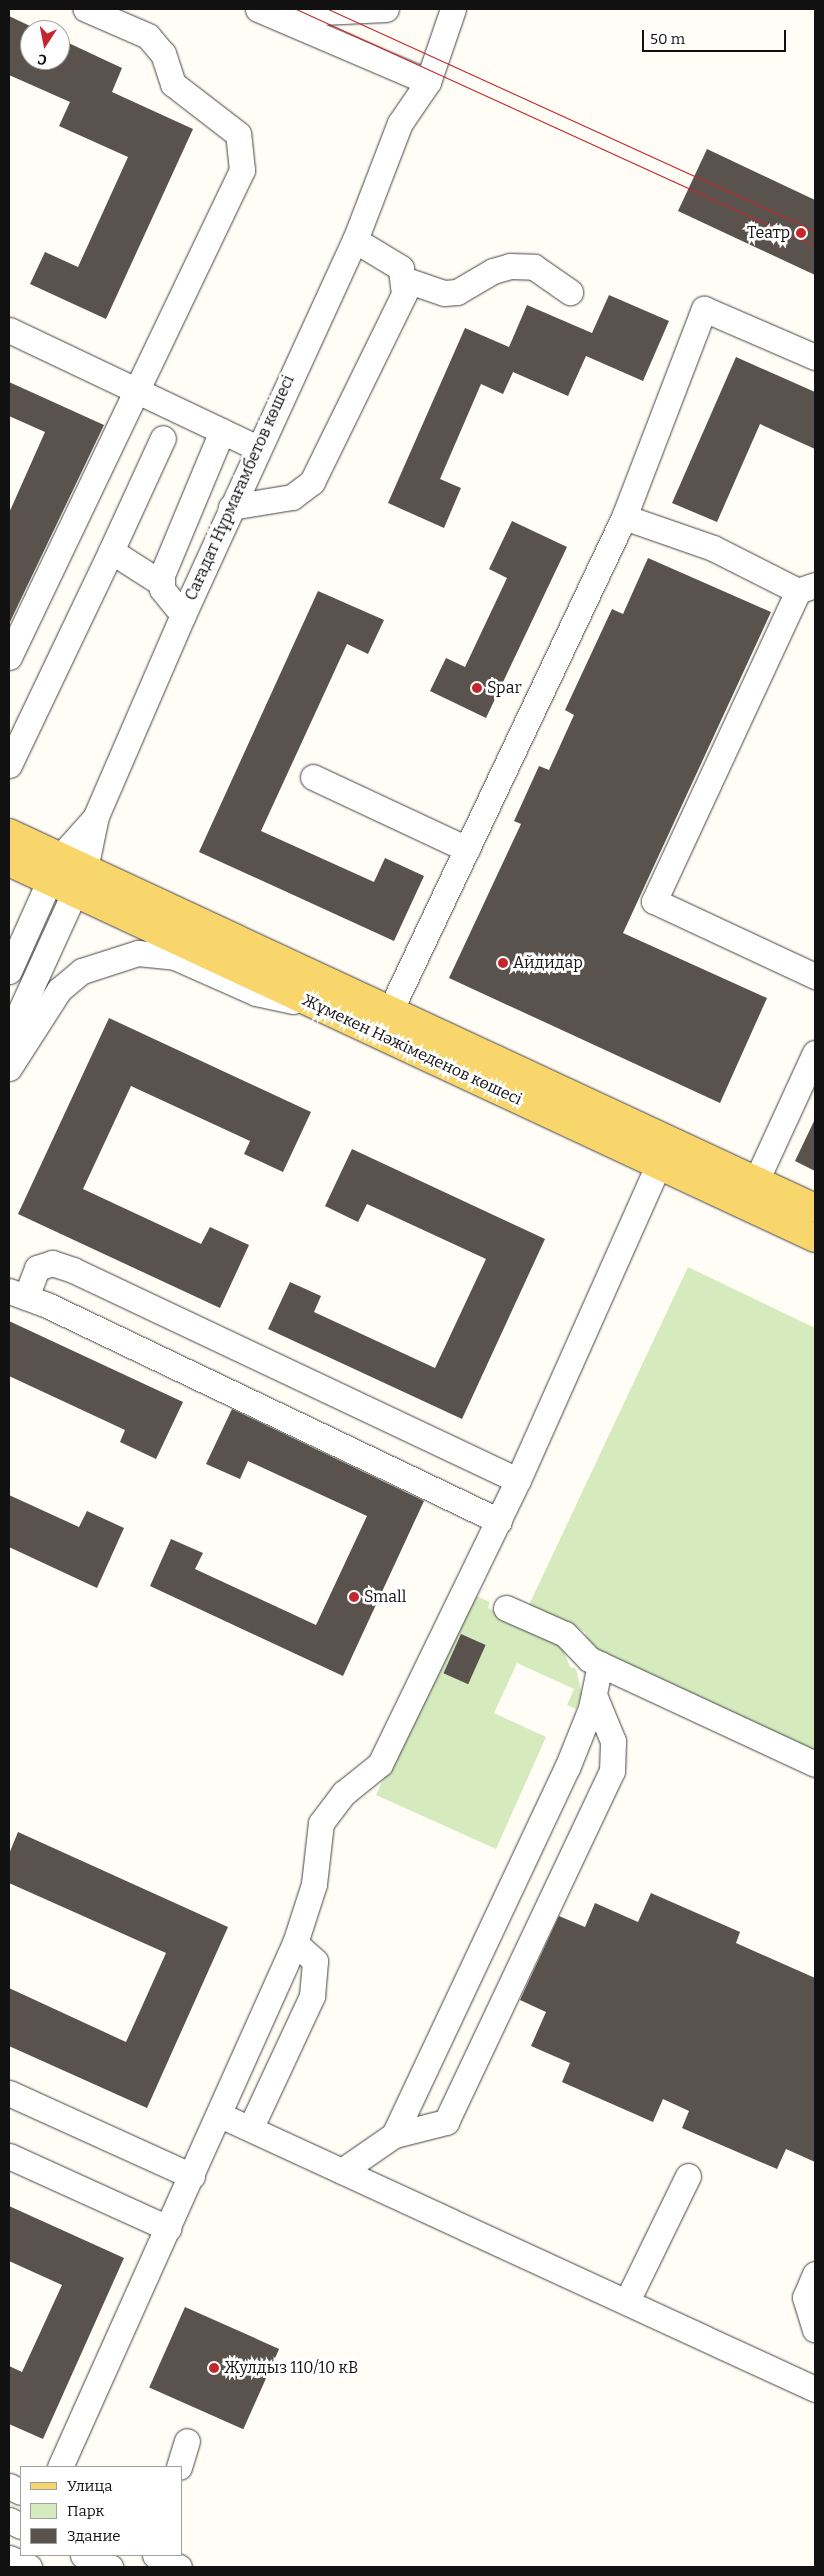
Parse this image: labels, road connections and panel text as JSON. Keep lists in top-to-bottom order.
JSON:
{
  "streets": {
    "main road": ["Жұмекен Нәжімеденов көшесі"],
    "street": ["Сағадат Нұрмағамбетов көшесі"]
  },
  "crossings": [
    ["Сағадат Нұрмағамбетов көшесі", "Жұмекен Нәжімеденов көшесі"]
  ],
  "places": [
    "Театр",
    "Spar",
    "Айдидар",
    "Small",
    "Жулдыз 110/10 кВ"
  ],
  "legend": ["Улица", "Парк", "Здание"],
  "scale_bar": "50 m",
  "north": "bottom"
}
